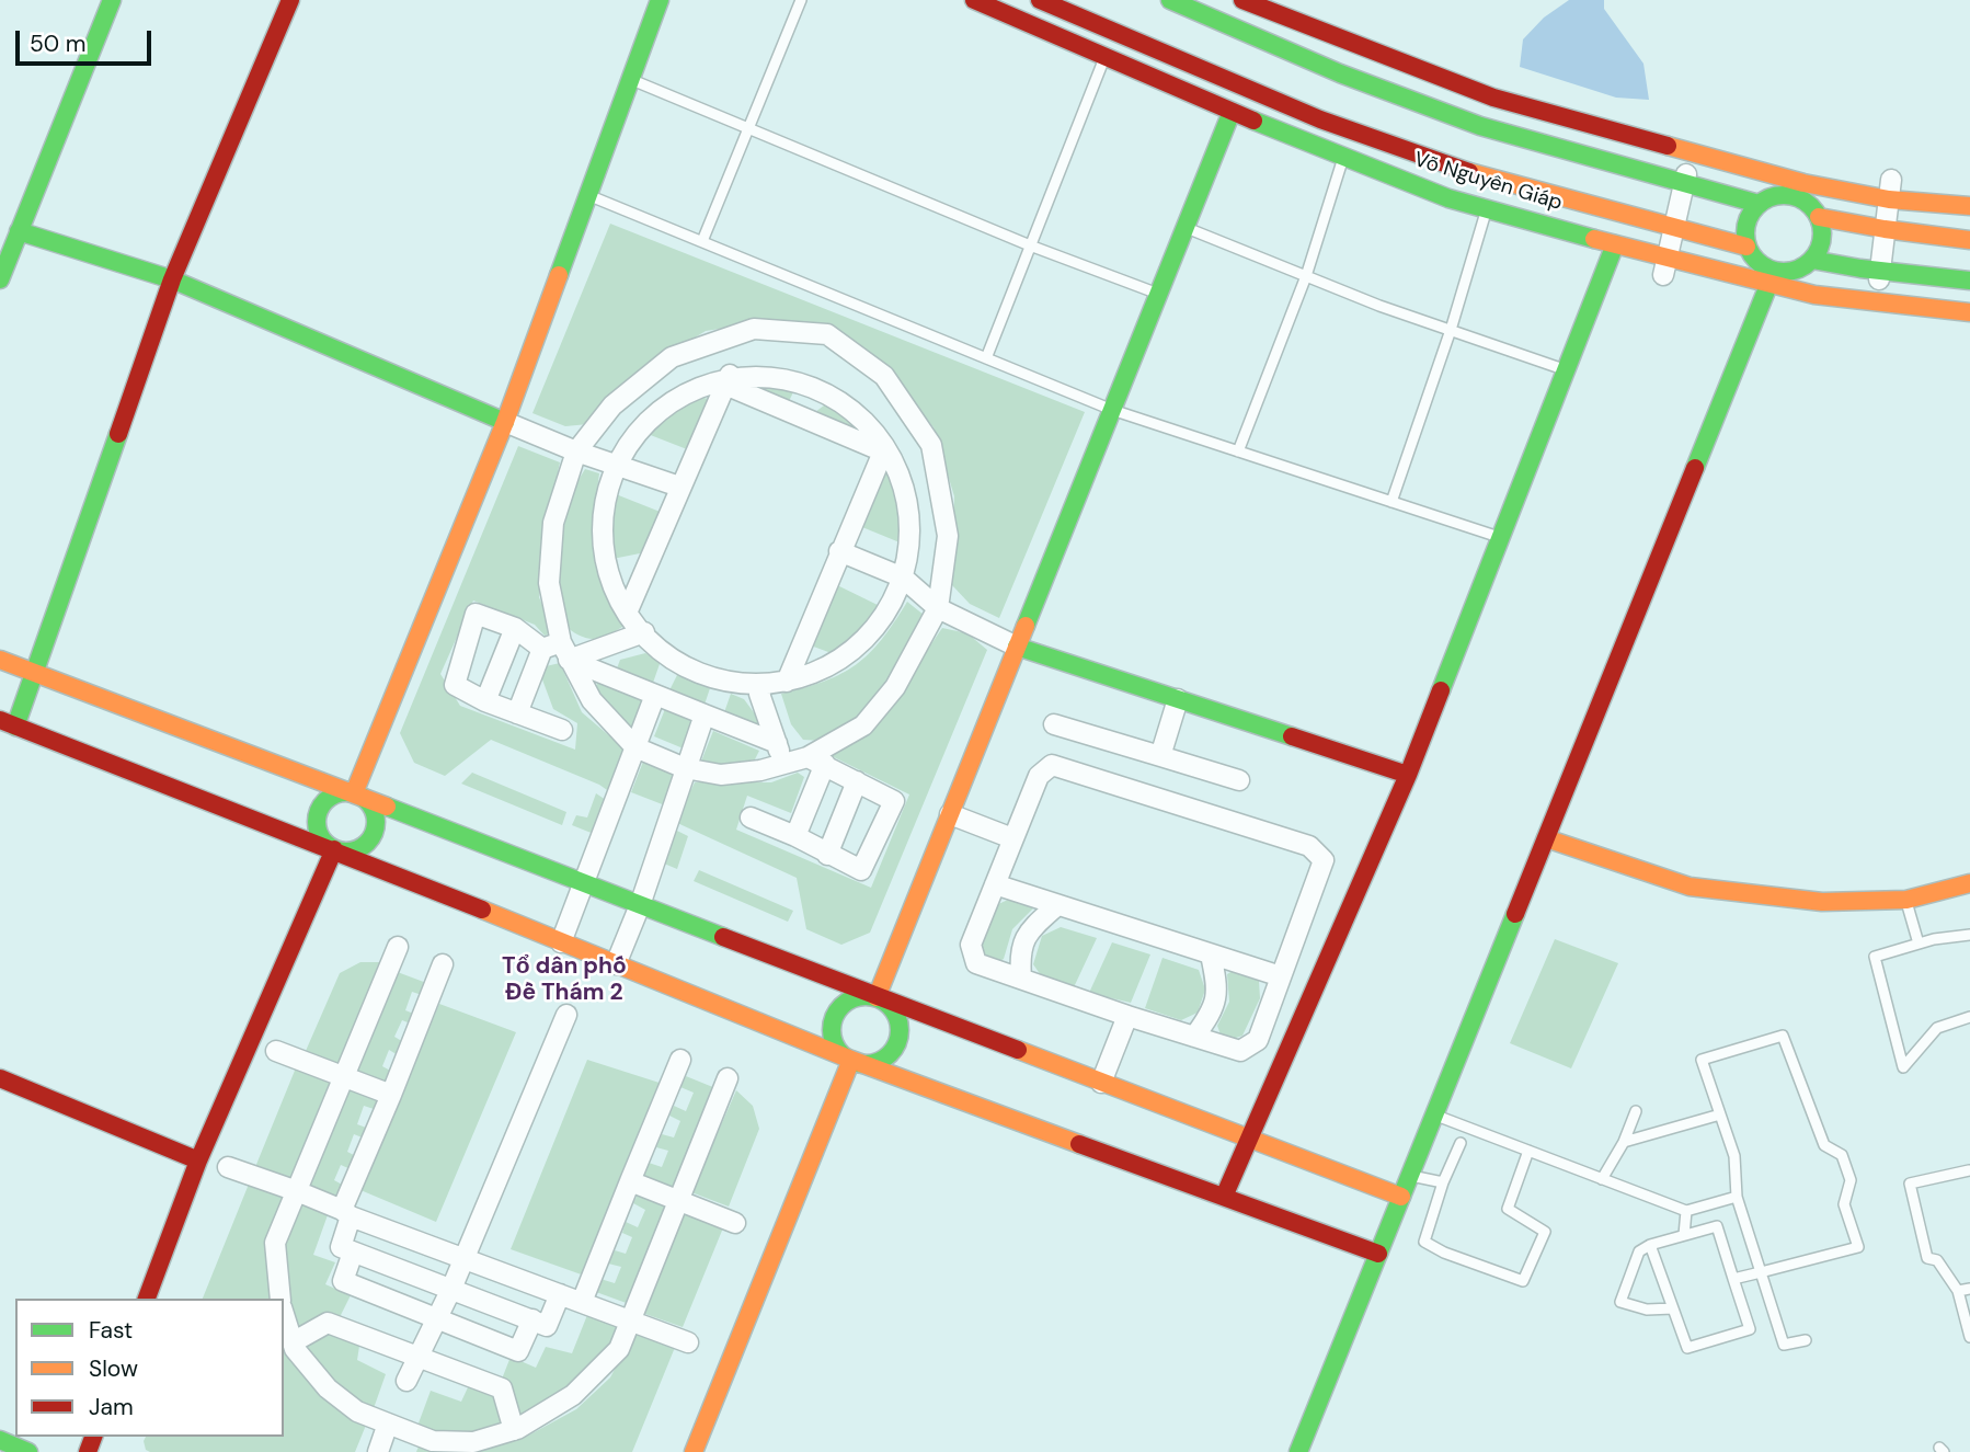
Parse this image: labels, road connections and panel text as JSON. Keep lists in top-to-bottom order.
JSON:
{
  "streets": {
    "main road": ["Võ Nguyên Giáp"]
  },
  "districts": ["Tổ dân phố Đề Thám 2"],
  "legend": ["Fast", "Slow", "Jam"],
  "scale_bar": "50 m"
}
